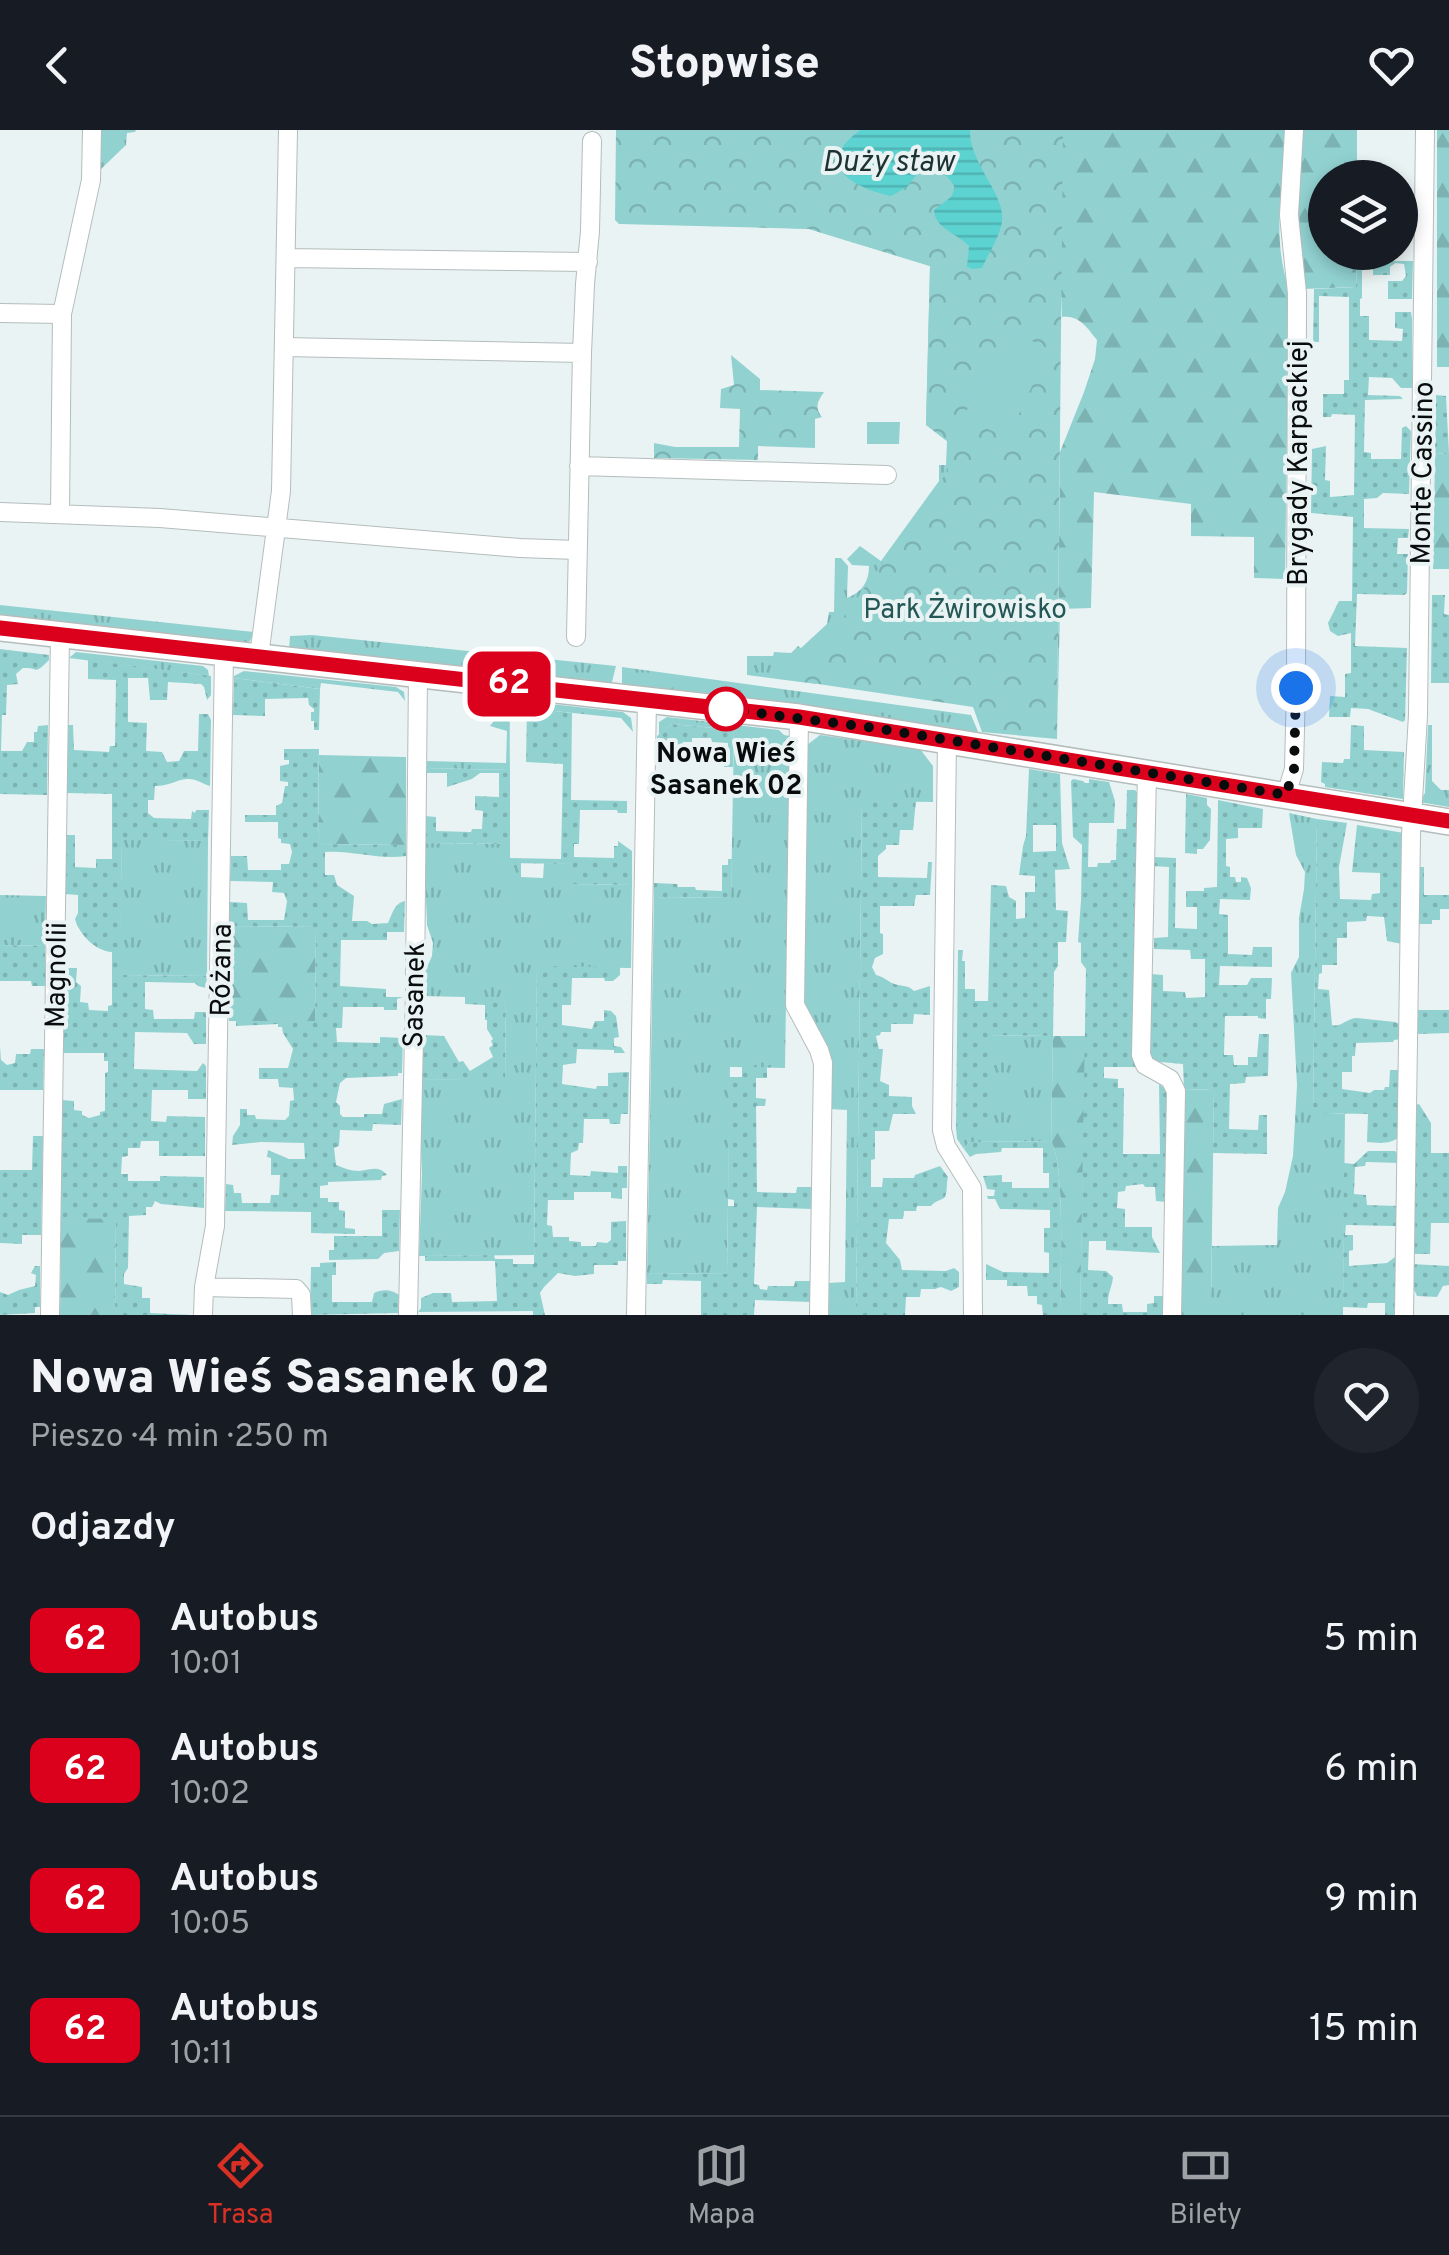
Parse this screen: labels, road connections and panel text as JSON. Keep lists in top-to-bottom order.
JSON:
{
  "streets": {
    "street": [
      "Brygady Karpackiej",
      "Monte Cassino",
      "Różana",
      "Magnolii",
      "Sasanek"
    ]
  },
  "water": ["Duży staw"],
  "parks": ["Park Żwirowisko"],
  "places": ["Nowa Wieś Sasanek 02"],
  "lines": ["bus line 62"],
  "page": {
    "header": "Stopwise",
    "on_map": "62",
    "heading": [
      ["Nowa Wieś Sasanek 02", "Pieszo · 4 min · 250 m"],
      "Odjazdy"
    ],
    "list": [
      {
        "mark": "62",
        "name": "Autobus",
        "note": "10:01",
        "value": "5 min"
      },
      {
        "mark": "62",
        "name": "Autobus",
        "note": "10:02",
        "value": "6 min"
      },
      {
        "mark": "62",
        "name": "Autobus",
        "note": "10:05",
        "value": "9 min"
      },
      {
        "mark": "62",
        "name": "Autobus",
        "note": "10:11",
        "value": "15 min"
      }
    ],
    "tabs": ["Trasa", "Mapa", "Bilety"]
  }
}
